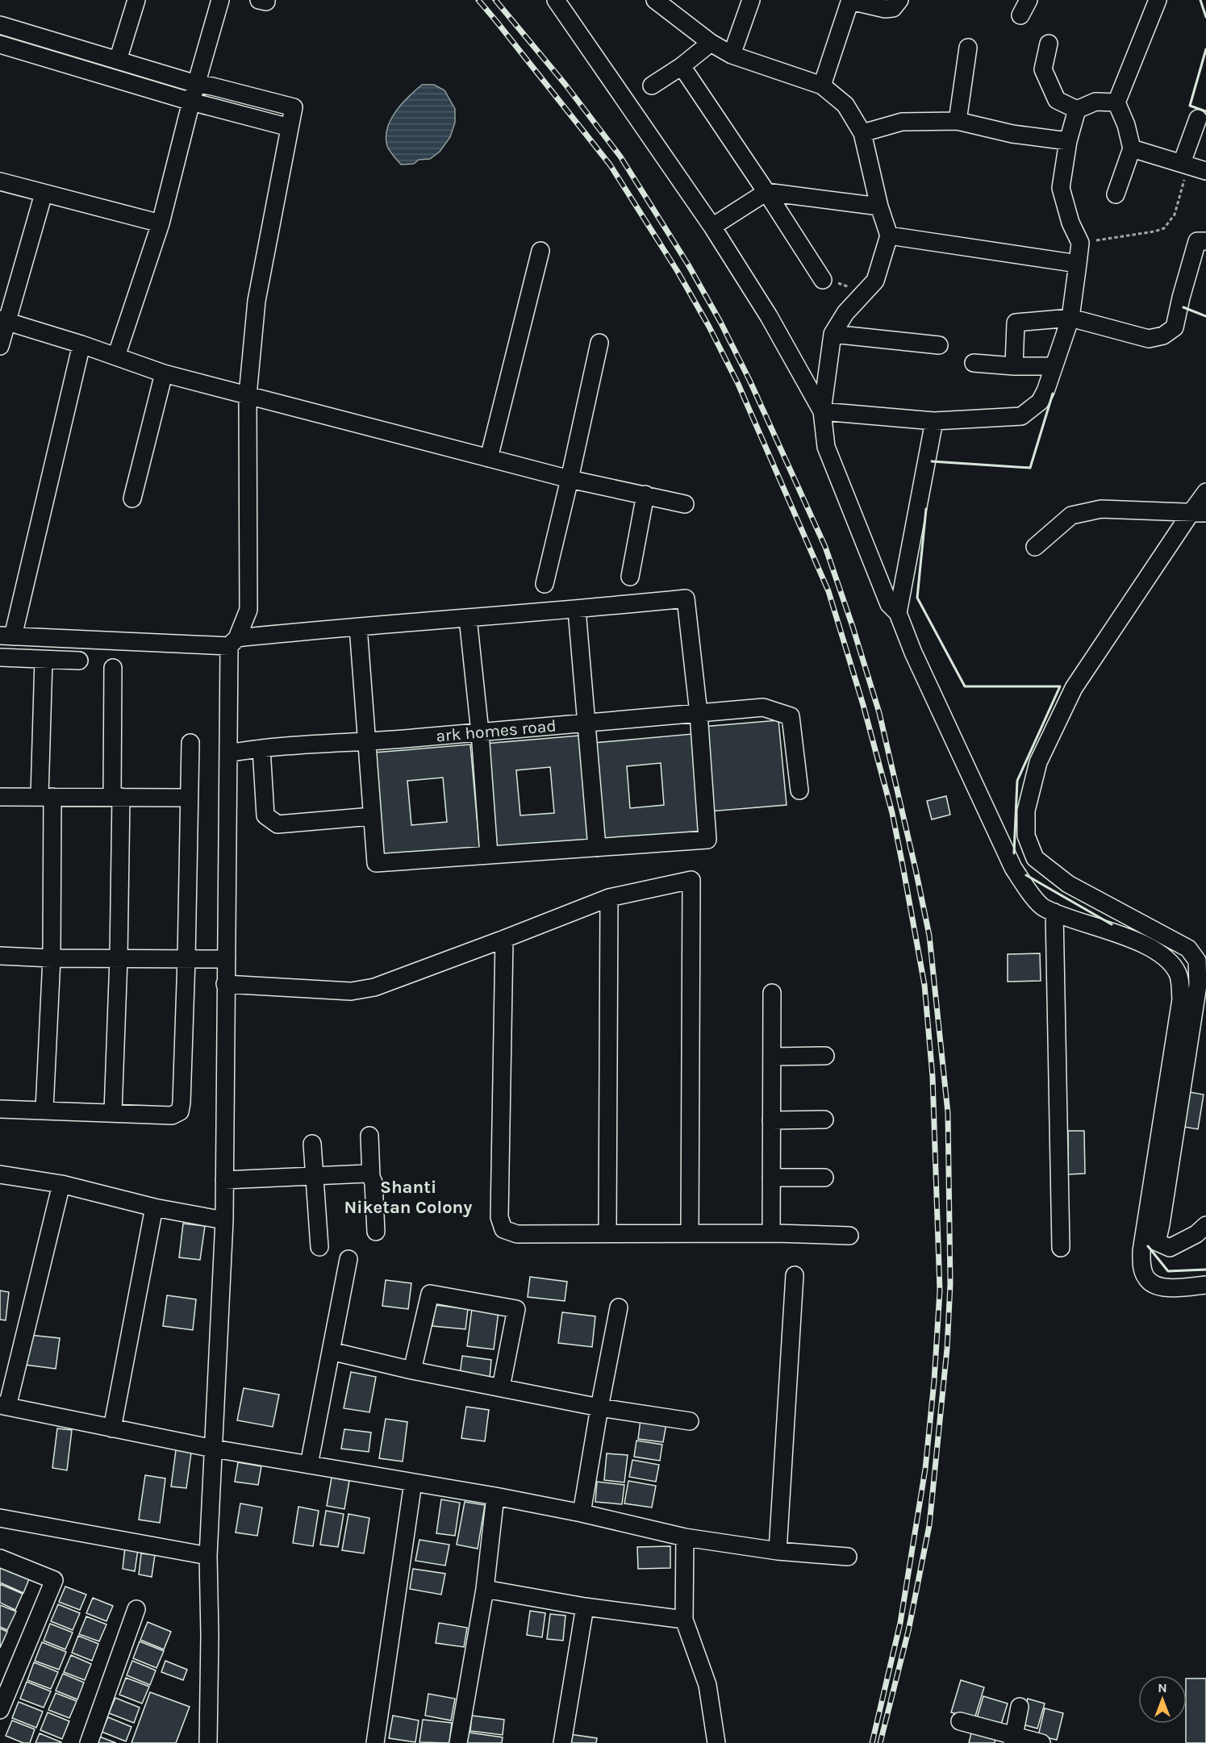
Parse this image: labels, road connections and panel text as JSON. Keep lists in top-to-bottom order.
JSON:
{
  "streets": {
    "street": ["ark homes road"]
  },
  "districts": ["Shanti Niketan Colony"],
  "north": "top"
}
